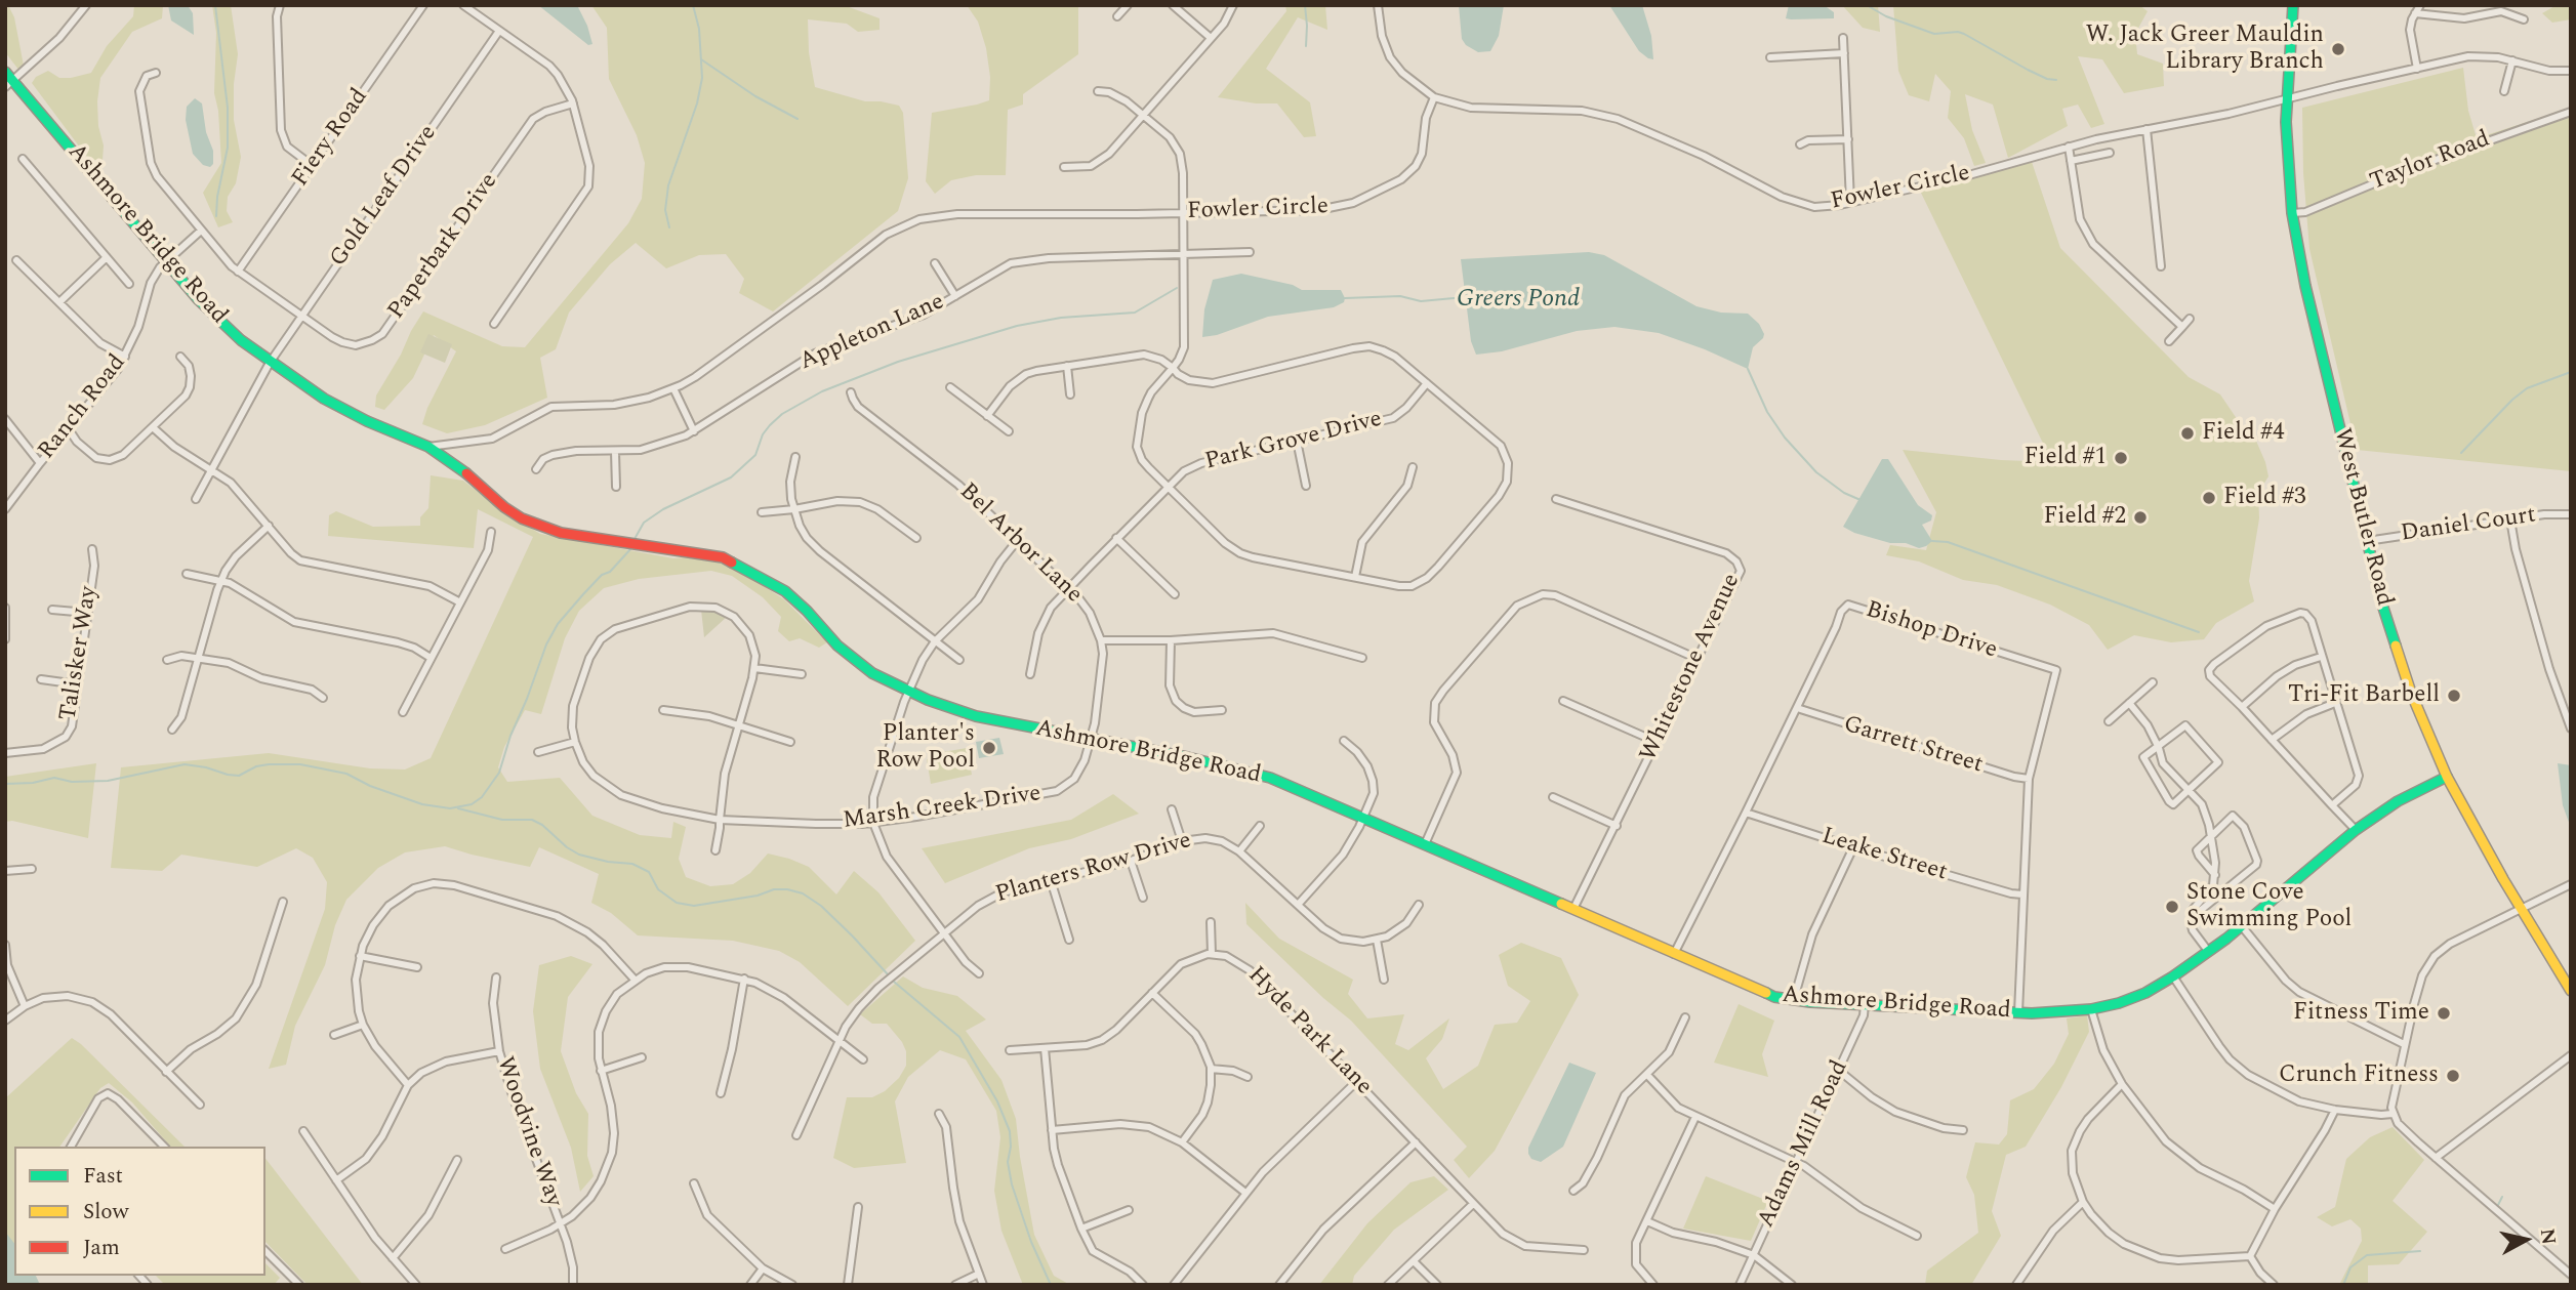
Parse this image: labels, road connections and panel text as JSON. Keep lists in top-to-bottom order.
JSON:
{
  "streets": {
    "main road": ["Ashmore Bridge Road", "West Butler Road"],
    "street": [
      "Fiery Road",
      "Taylor Road",
      "Fowler Circle",
      "Gold Leaf Drive",
      "Paperbark Drive",
      "Appleton Lane",
      "Ranch Road",
      "Park Grove Drive",
      "Daniel Court",
      "Bel Arbor Lane",
      "Bishop Drive",
      "Talisker Way",
      "Whitestone Avenue",
      "Garrett Street",
      "Marsh Creek Drive",
      "Leake Street",
      "Planters Row Drive",
      "Hyde Park Lane",
      "Woodvine Way",
      "Adams Mill Road"
    ]
  },
  "crossings": [
    ["Fiery Road", "Paperbark Drive"],
    ["Taylor Road", "West Butler Road"],
    ["Fowler Circle", "Ashmore Bridge Road"],
    ["Fowler Circle", "West Butler Road"],
    ["Gold Leaf Drive", "Ashmore Bridge Road"],
    ["Gold Leaf Drive", "Paperbark Drive"],
    ["Ashmore Bridge Road", "Ranch Road"],
    ["Ashmore Bridge Road", "West Butler Road"],
    ["Ashmore Bridge Road", "Bel Arbor Lane"],
    ["Ashmore Bridge Road", "Bishop Drive"],
    ["Ashmore Bridge Road", "Whitestone Avenue"],
    ["Ashmore Bridge Road", "Marsh Creek Drive"],
    ["Ashmore Bridge Road", "Adams Mill Road"],
    ["Paperbark Drive", "Ranch Road"],
    ["Park Grove Drive", "Bel Arbor Lane"],
    ["West Butler Road", "Daniel Court"],
    ["Bel Arbor Lane", "Marsh Creek Drive"],
    ["Bishop Drive", "Garrett Street"],
    ["Bishop Drive", "Leake Street"]
  ],
  "water": ["Greers Pond"],
  "places": [
    "W. Jack Greer Mauldin Library Branch",
    "Field #4",
    "Field #1",
    "Field #3",
    "Field #2",
    "Tri-Fit Barbell",
    "Planter's Row Pool",
    "Stone Cove Swimming Pool",
    "Fitness Time",
    "Crunch Fitness"
  ],
  "legend": ["Fast", "Slow", "Jam"],
  "north": "right"
}
